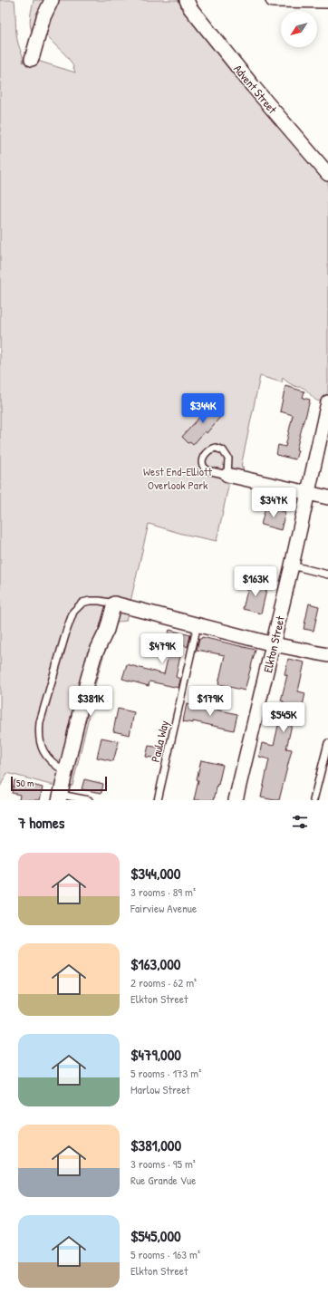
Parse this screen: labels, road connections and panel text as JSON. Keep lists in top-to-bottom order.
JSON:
{
  "streets": {
    "street": ["Advent Street", "Elkton Street"],
    "lane": ["Paula Way"]
  },
  "parks": ["West End-Elliott Overlook Park"],
  "scale_bar": "50 m",
  "north": "bottom left",
  "page": {
    "price": [
      "$344K",
      "$347K",
      "$163K",
      "$479K",
      "$381K",
      "$179K",
      "$545K"
    ],
    "scale": "50 m",
    "heading": "7 homes",
    "list": [
      {
        "name": "$344,000",
        "note": "3 rooms · 89 m² · Fairview Avenue"
      },
      {
        "name": "$163,000",
        "note": "2 rooms · 62 m² · Elkton Street"
      },
      {
        "name": "$479,000",
        "note": "5 rooms · 173 m² · Marlow Street"
      },
      {
        "name": "$381,000",
        "note": "3 rooms · 95 m² · Rue Grande Vue"
      },
      {
        "name": "$545,000",
        "note": "5 rooms · 163 m² · Elkton Street"
      }
    ]
  }
}
